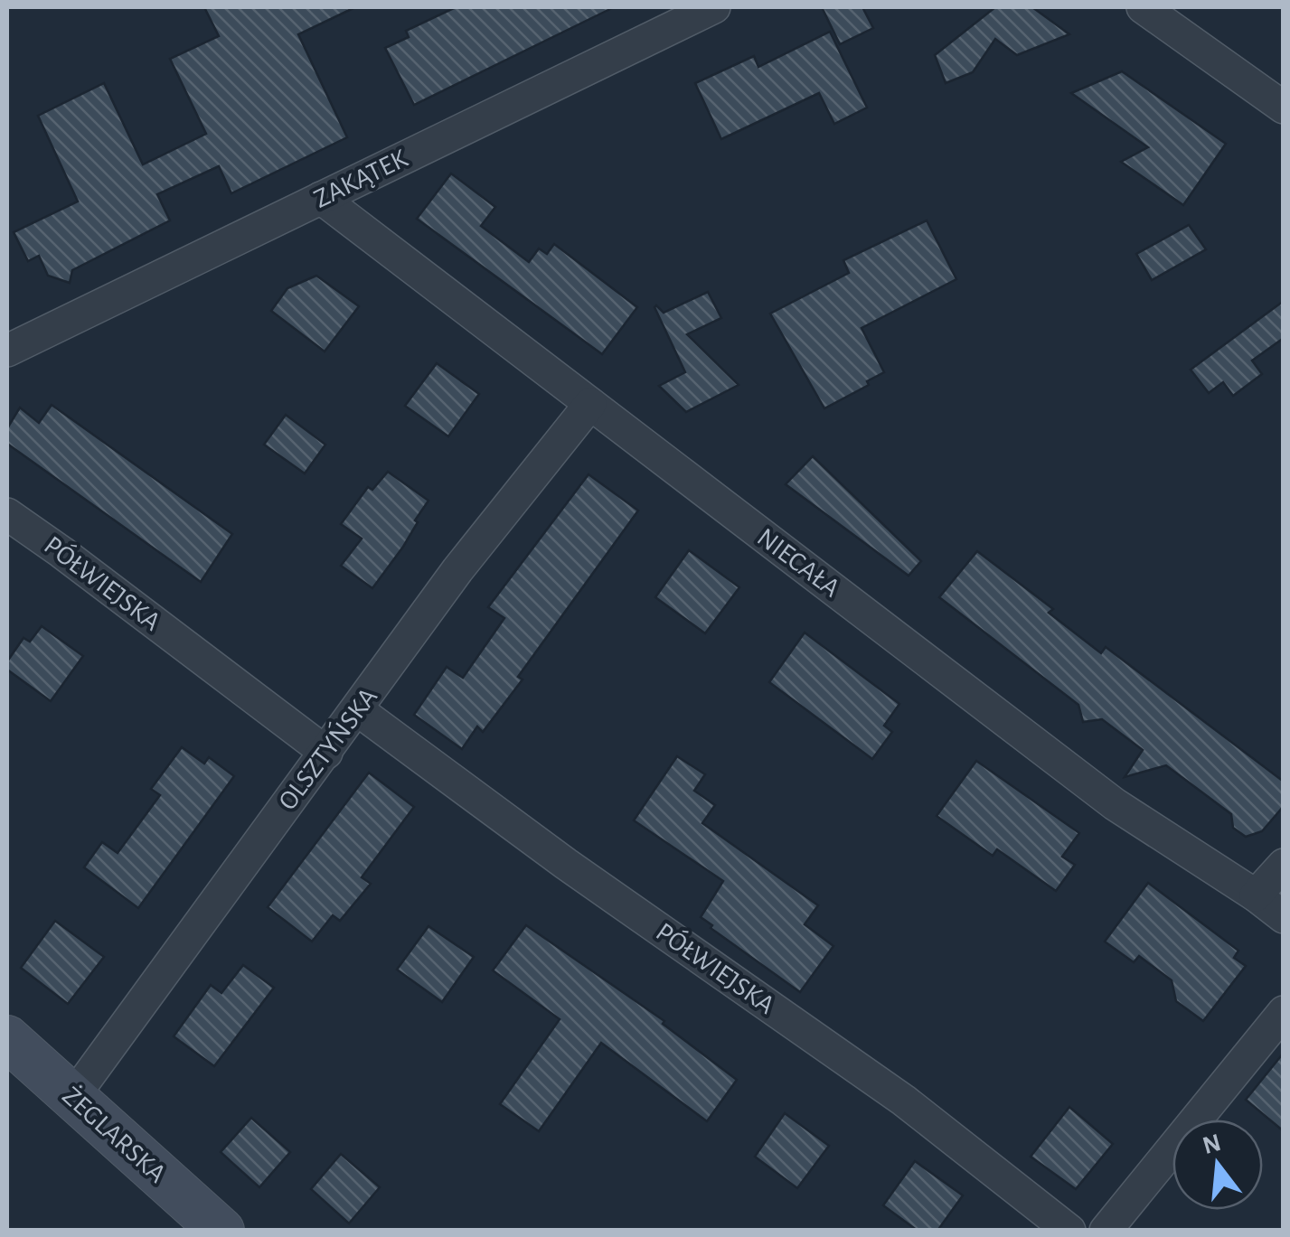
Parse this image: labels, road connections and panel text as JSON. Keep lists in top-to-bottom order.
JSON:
{
  "streets": {
    "street": [
      "ZAKĄTEK",
      "NIECAŁA",
      "PÓŁWIEJSKA",
      "OLSZTYŃSKA",
      "ŻEGLARSKA"
    ]
  },
  "crossings": [
    ["ZAKĄTEK", "NIECAŁA"],
    ["NIECAŁA", "OLSZTYŃSKA"],
    ["PÓŁWIEJSKA", "OLSZTYŃSKA"],
    ["OLSZTYŃSKA", "ŻEGLARSKA"]
  ],
  "north": "top"
}
